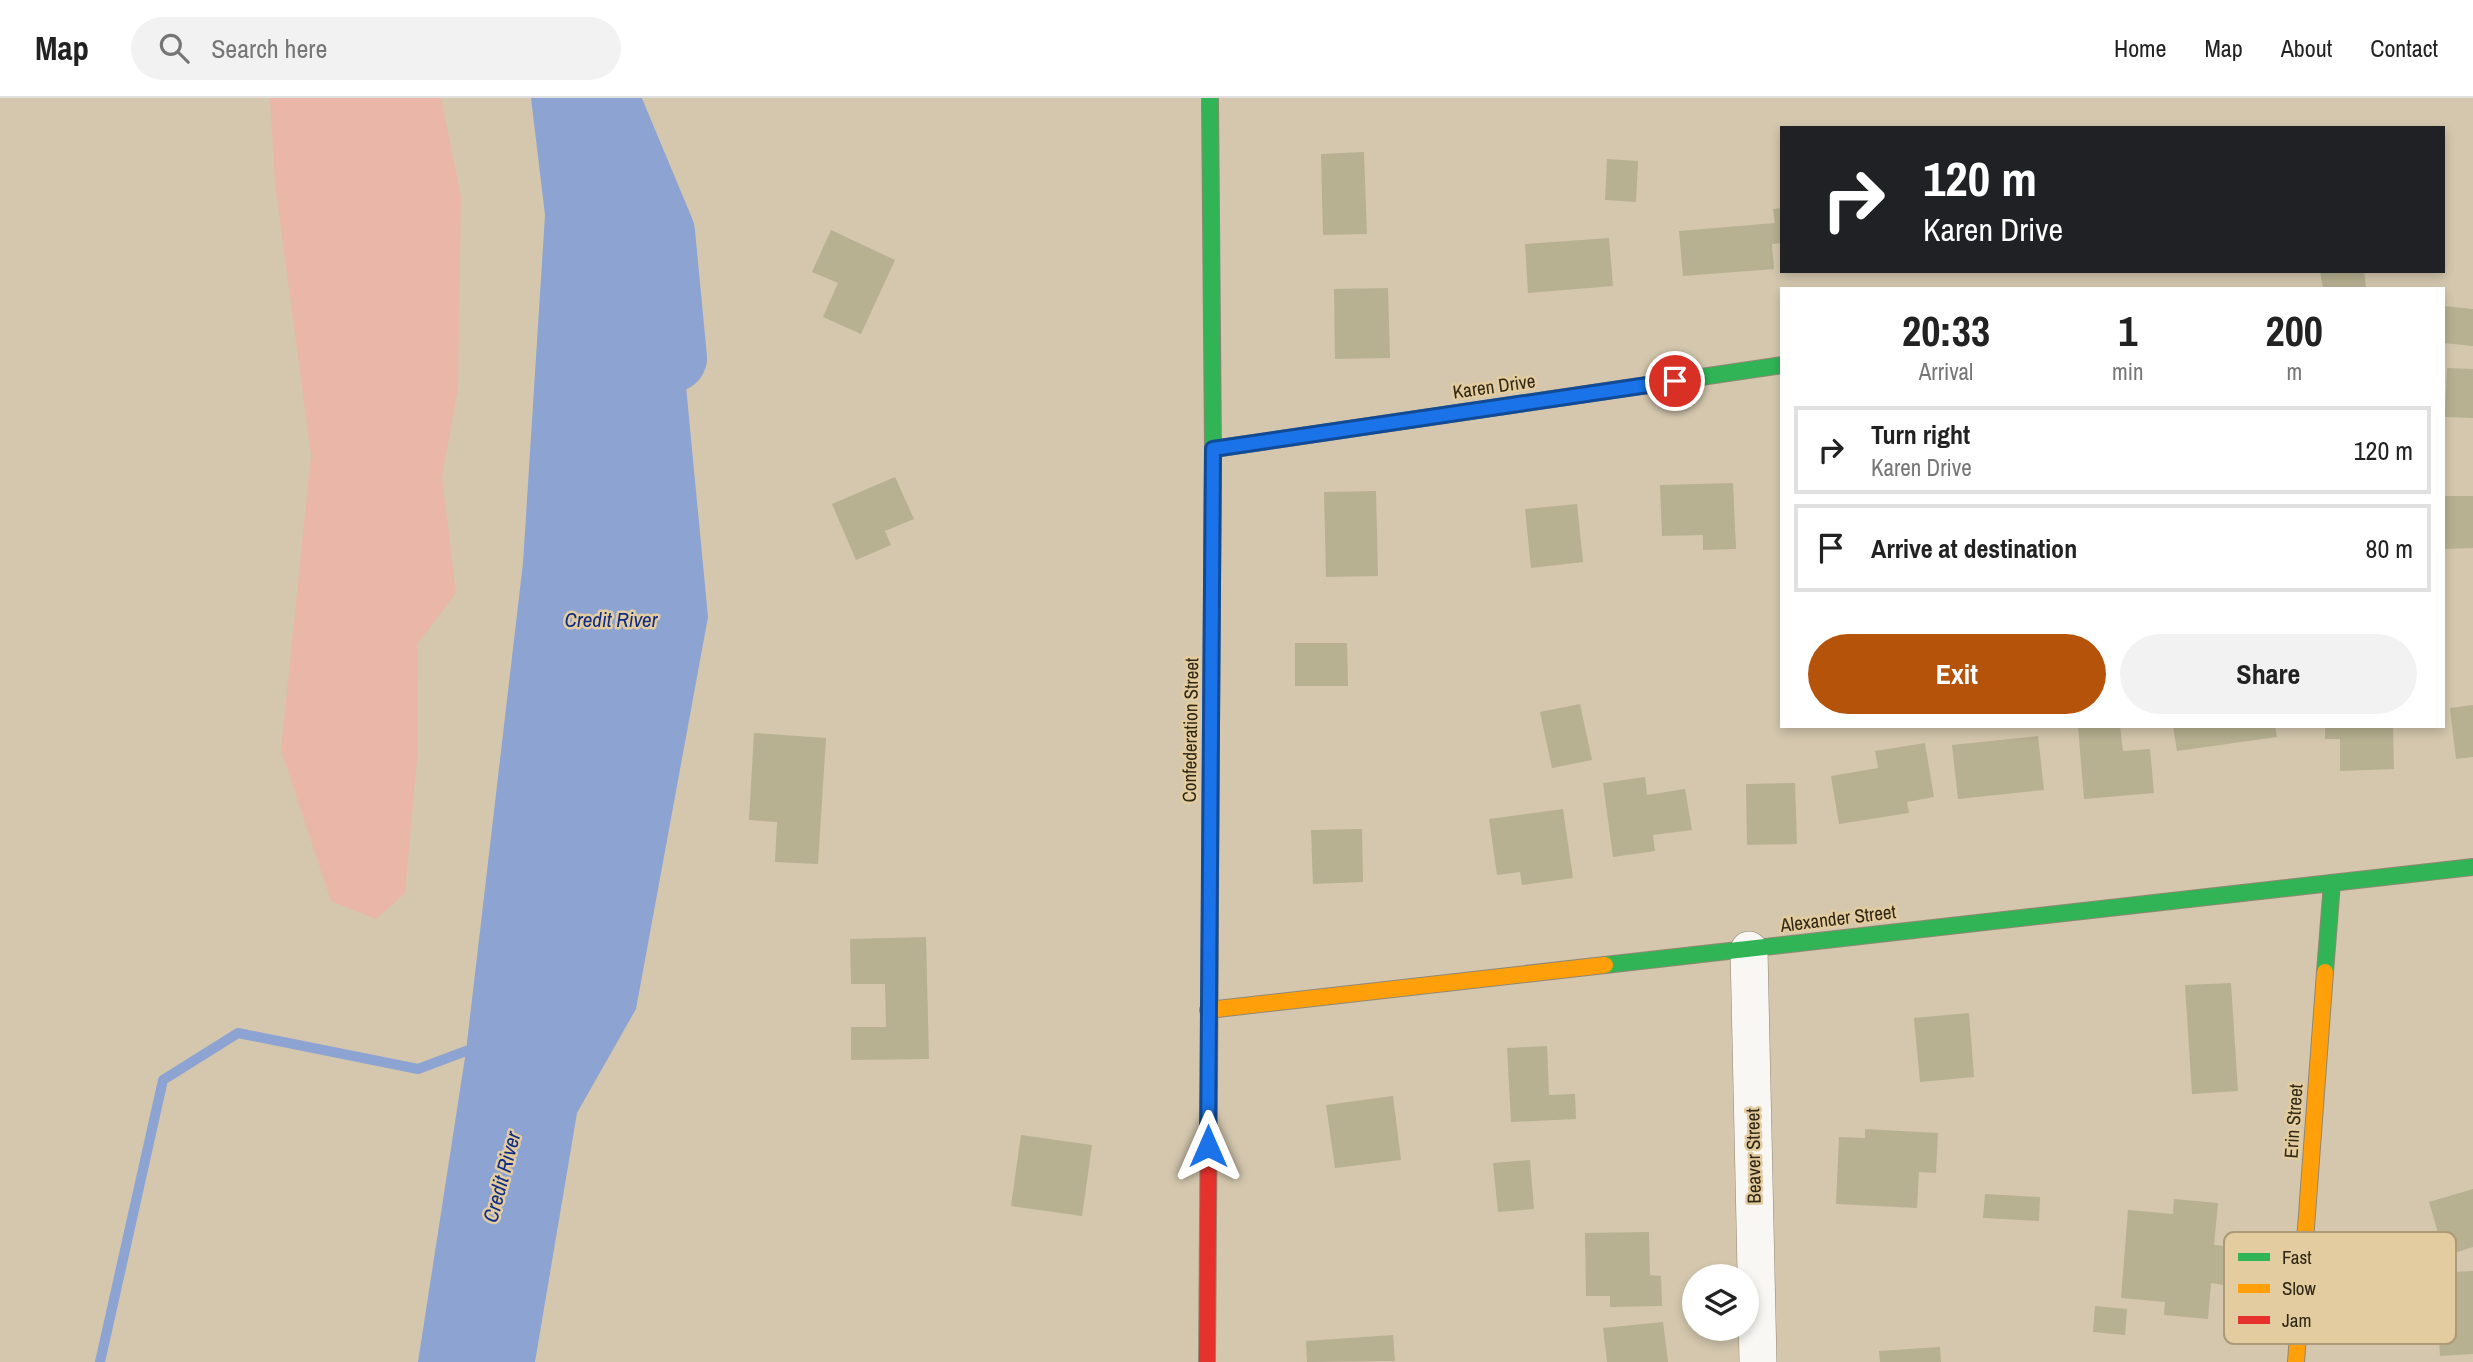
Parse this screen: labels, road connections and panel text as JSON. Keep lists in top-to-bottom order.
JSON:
{
  "streets": {
    "street": [
      "Karen Drive",
      "Confederation Street",
      "Alexander Street",
      "Erin Street",
      "Beaver Street"
    ]
  },
  "crossings": [
    ["Karen Drive", "Confederation Street"],
    ["Confederation Street", "Alexander Street"],
    ["Alexander Street", "Erin Street"],
    ["Alexander Street", "Beaver Street"]
  ],
  "water": ["Credit River"],
  "legend": ["Fast", "Slow", "Jam"],
  "page": {
    "header": "Map",
    "search": "Search here",
    "nav": [
      "Home",
      "Map",
      "About",
      "Contact"
    ],
    "turn": ["120 m", "Karen Drive"],
    "eta": [
      "20:33",
      "Arrival",
      "1",
      "min",
      "200",
      "m"
    ],
    "list": [
      {
        "name": "Turn right",
        "note": "Karen Drive",
        "value": "120 m"
      },
      {
        "name": "Arrive at destination",
        "value": "80 m"
      }
    ],
    "buttons": ["Exit", "Share"]
  }
}
